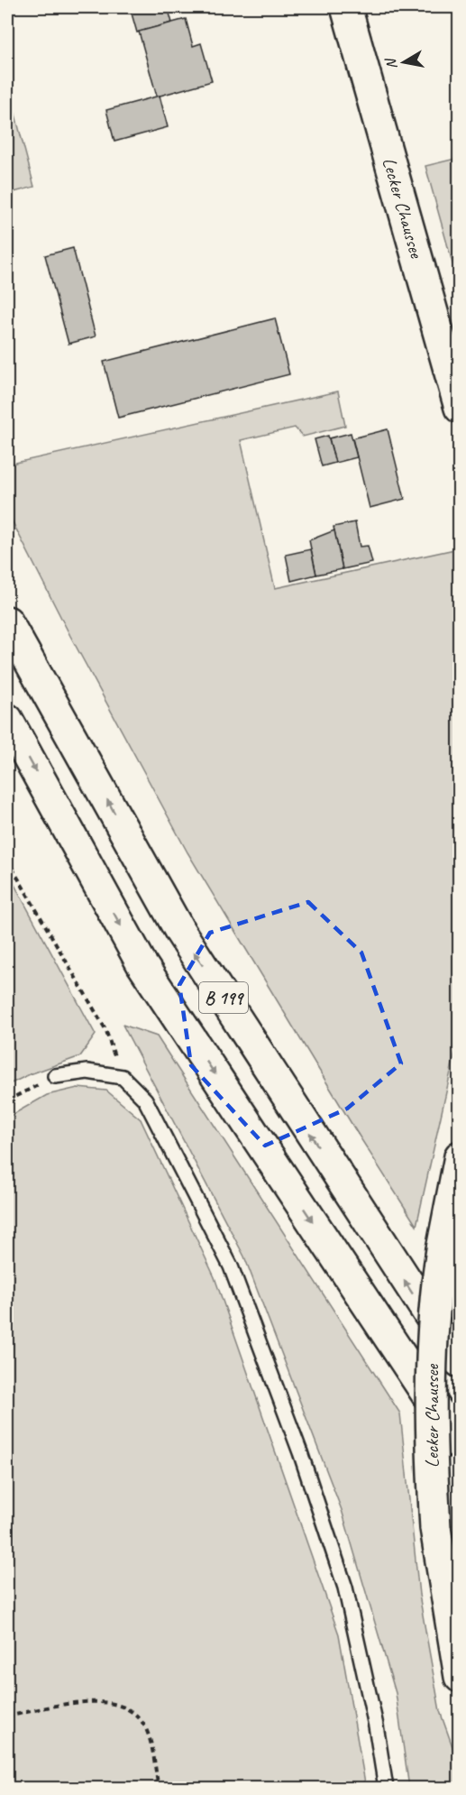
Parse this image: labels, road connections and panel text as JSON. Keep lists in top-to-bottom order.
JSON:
{
  "streets": {
    "main road": ["Lecker Chaussee", "B 199"]
  },
  "north": "left"
}
